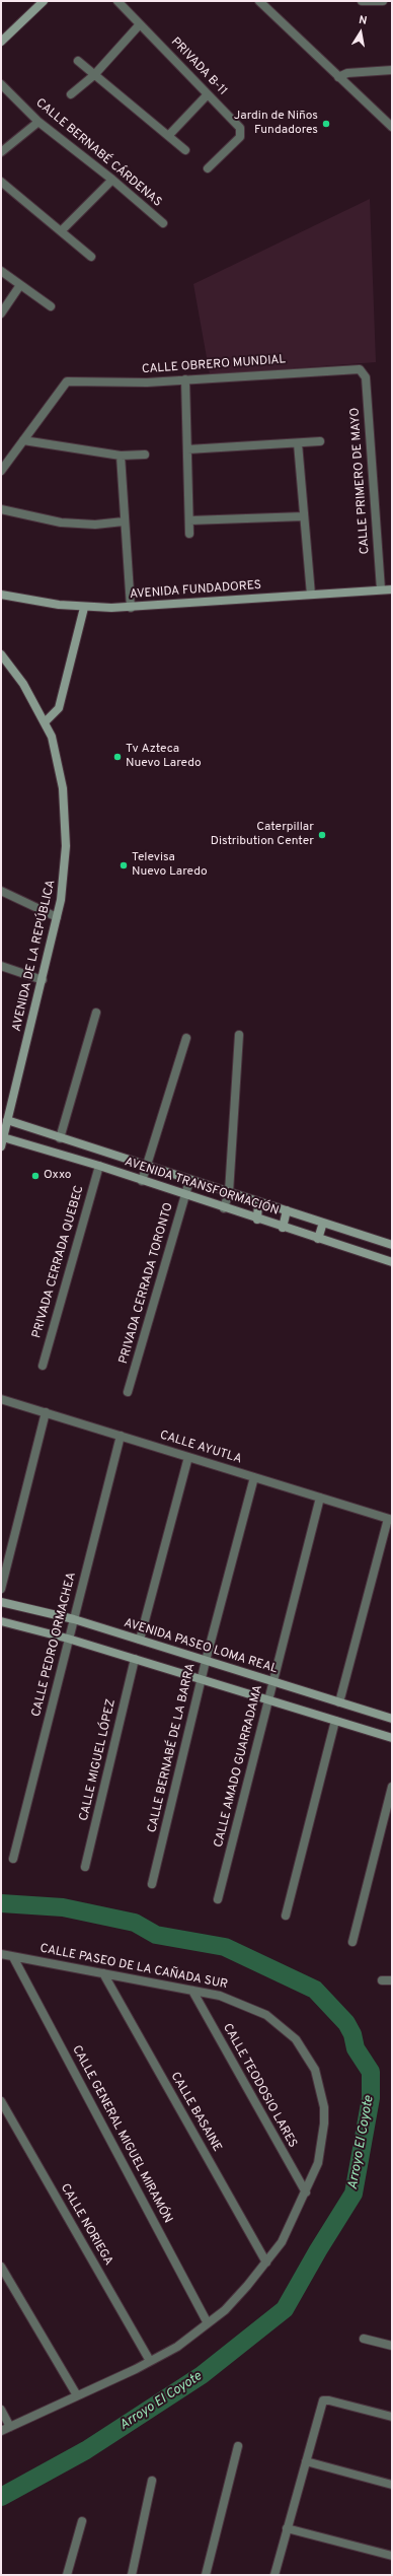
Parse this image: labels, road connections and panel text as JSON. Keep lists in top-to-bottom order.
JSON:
{
  "streets": {
    "street": [
      "PRIVADA B-11",
      "CALLE BERNABÉ CÁRDENAS",
      "CALLE OBRERO MUNDIAL",
      "CALLE PRIMERO DE MAYO",
      "AVENIDA FUNDADORES",
      "AVENIDA DE LA REPÚBLICA",
      "AVENIDA TRANSFORMACIÓN",
      "PRIVADA CERRADA QUEBEC",
      "PRIVADA CERRADA TORONTO",
      "CALLE AYUTLA",
      "CALLE PEDRO ORMACHEA",
      "AVENIDA PASEO LOMA REAL",
      "CALLE BERNABÉ DE LA BARRA",
      "CALLE MIGUEL LÓPEZ",
      "CALLE AMADO GUARRADAMA",
      "CALLE PASEO DE LA CAÑADA SUR",
      "CALLE TEODOSIO LARES",
      "CALLE BASAINE",
      "CALLE GENERAL MIGUEL MIRAMÓN",
      "CALLE NORIEGA"
    ]
  },
  "crossings": [
    ["CALLE OBRERO MUNDIAL", "CALLE PRIMERO DE MAYO"],
    ["CALLE PRIMERO DE MAYO", "AVENIDA FUNDADORES"],
    ["AVENIDA DE LA REPÚBLICA", "AVENIDA TRANSFORMACIÓN"],
    ["AVENIDA TRANSFORMACIÓN", "PRIVADA CERRADA QUEBEC"],
    ["AVENIDA TRANSFORMACIÓN", "PRIVADA CERRADA TORONTO"],
    ["CALLE AYUTLA", "CALLE PEDRO ORMACHEA"],
    ["CALLE AYUTLA", "CALLE BERNABÉ DE LA BARRA"],
    ["CALLE AYUTLA", "CALLE AMADO GUARRADAMA"],
    ["CALLE PEDRO ORMACHEA", "AVENIDA PASEO LOMA REAL"],
    ["AVENIDA PASEO LOMA REAL", "CALLE BERNABÉ DE LA BARRA"],
    ["AVENIDA PASEO LOMA REAL", "CALLE AMADO GUARRADAMA"],
    ["CALLE PASEO DE LA CAÑADA SUR", "CALLE TEODOSIO LARES"],
    ["CALLE PASEO DE LA CAÑADA SUR", "CALLE BASAINE"],
    ["CALLE PASEO DE LA CAÑADA SUR", "CALLE GENERAL MIGUEL MIRAMÓN"],
    ["CALLE PASEO DE LA CAÑADA SUR", "CALLE NORIEGA"]
  ],
  "water": ["Arroyo El Coyote"],
  "places": [
    "Jardin de Niños Fundadores",
    "Tv Azteca Nuevo Laredo",
    "Caterpillar Distribution Center",
    "Televisa Nuevo Laredo",
    "Oxxo"
  ],
  "north": "top"
}
